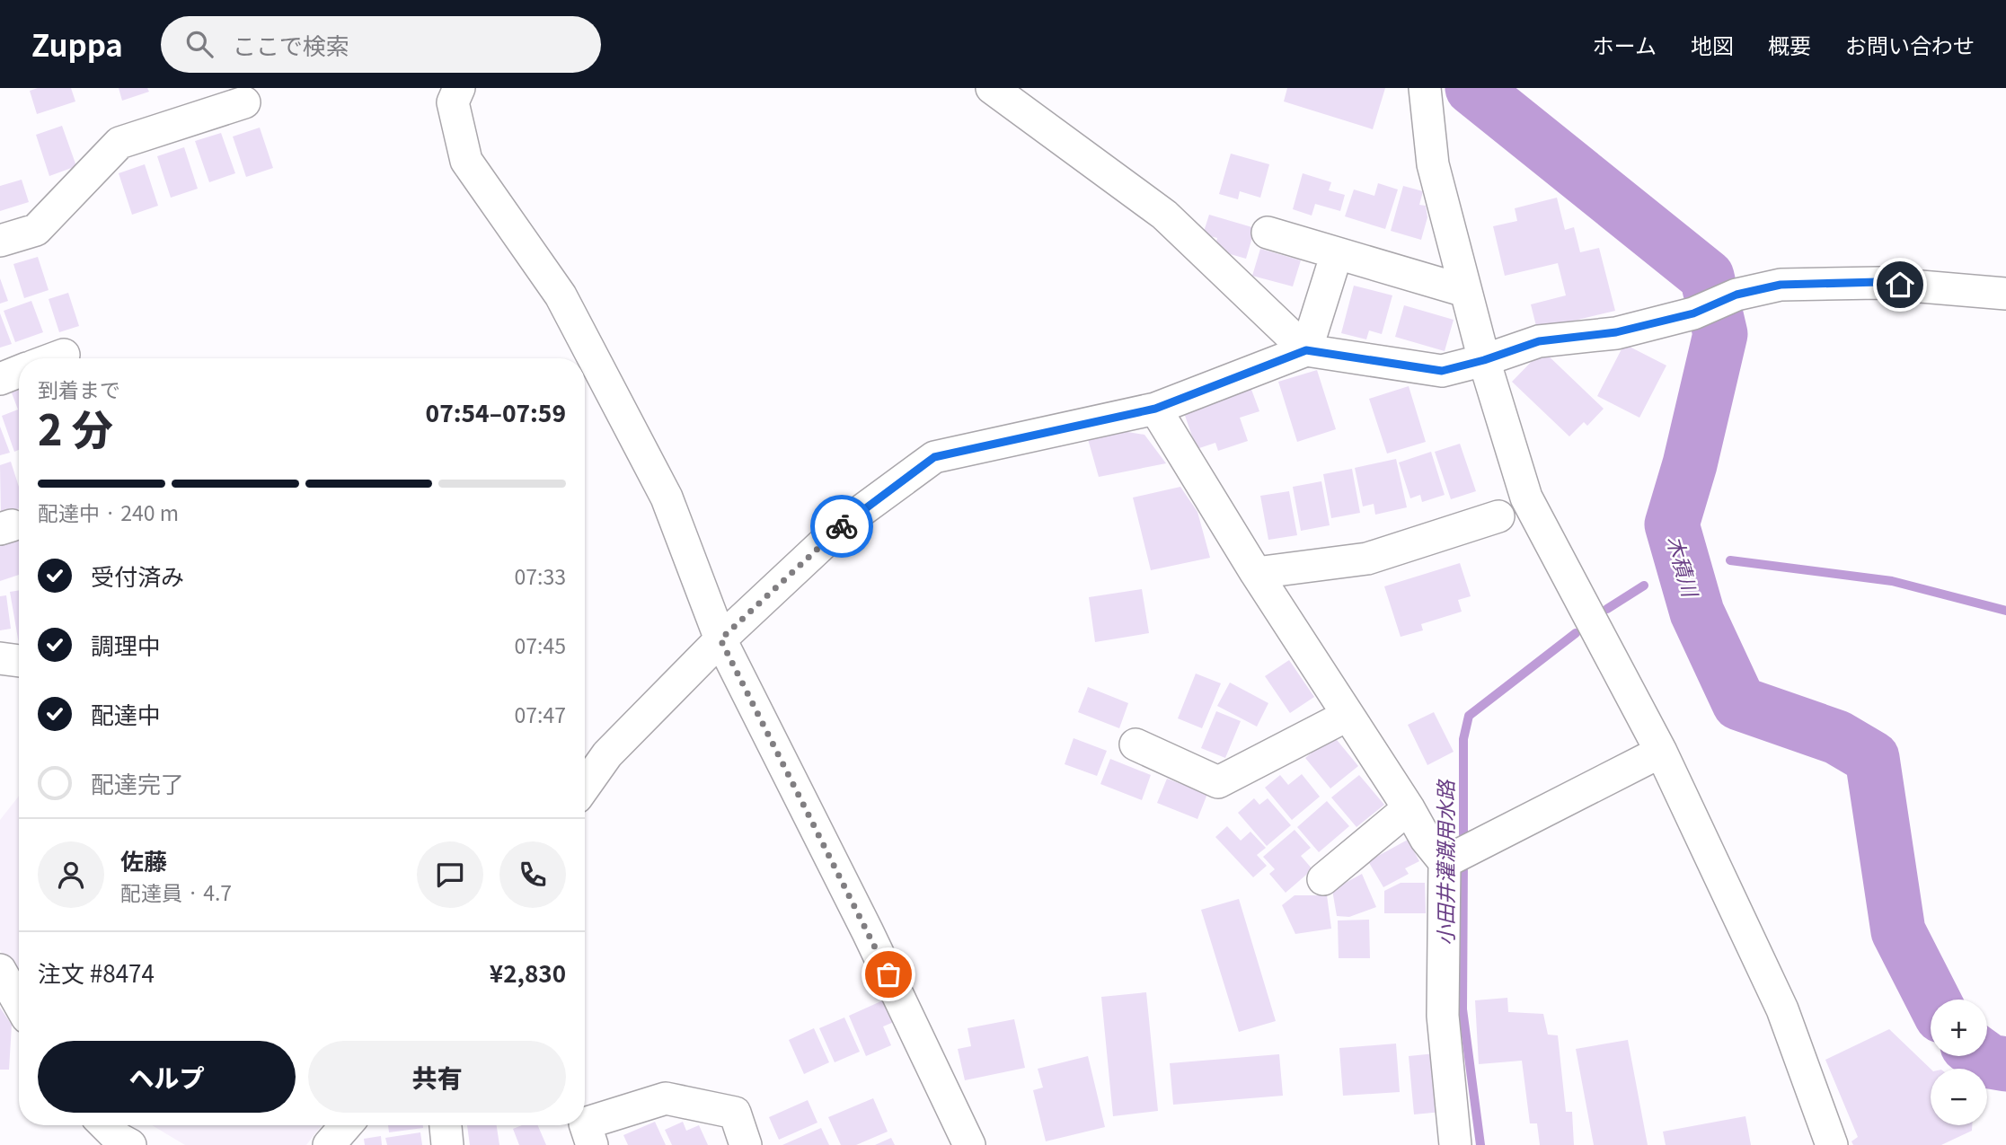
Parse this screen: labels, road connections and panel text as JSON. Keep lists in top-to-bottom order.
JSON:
{
  "water": ["木積川", "小田井灌漑用水路"],
  "page": {
    "header": "Zuppa",
    "search": "ここで検索",
    "nav": [
      "ホーム",
      "地図",
      "概要",
      "お問い合わせ"
    ],
    "heading": ["2 分", "到着まで", "07:54–07:59"],
    "panel": [
      "佐藤",
      "配達員 · 4.7",
      "注文 #8474",
      "¥2,830"
    ],
    "bar": "配達中 · 240 m",
    "list": [
      ["受付済み", "07:33"],
      ["調理中", "07:45"],
      ["配達中", "07:47"],
      "配達完了"
    ],
    "map_buttons": ["+", "−"],
    "buttons": ["ヘルプ", "共有"]
  }
}
